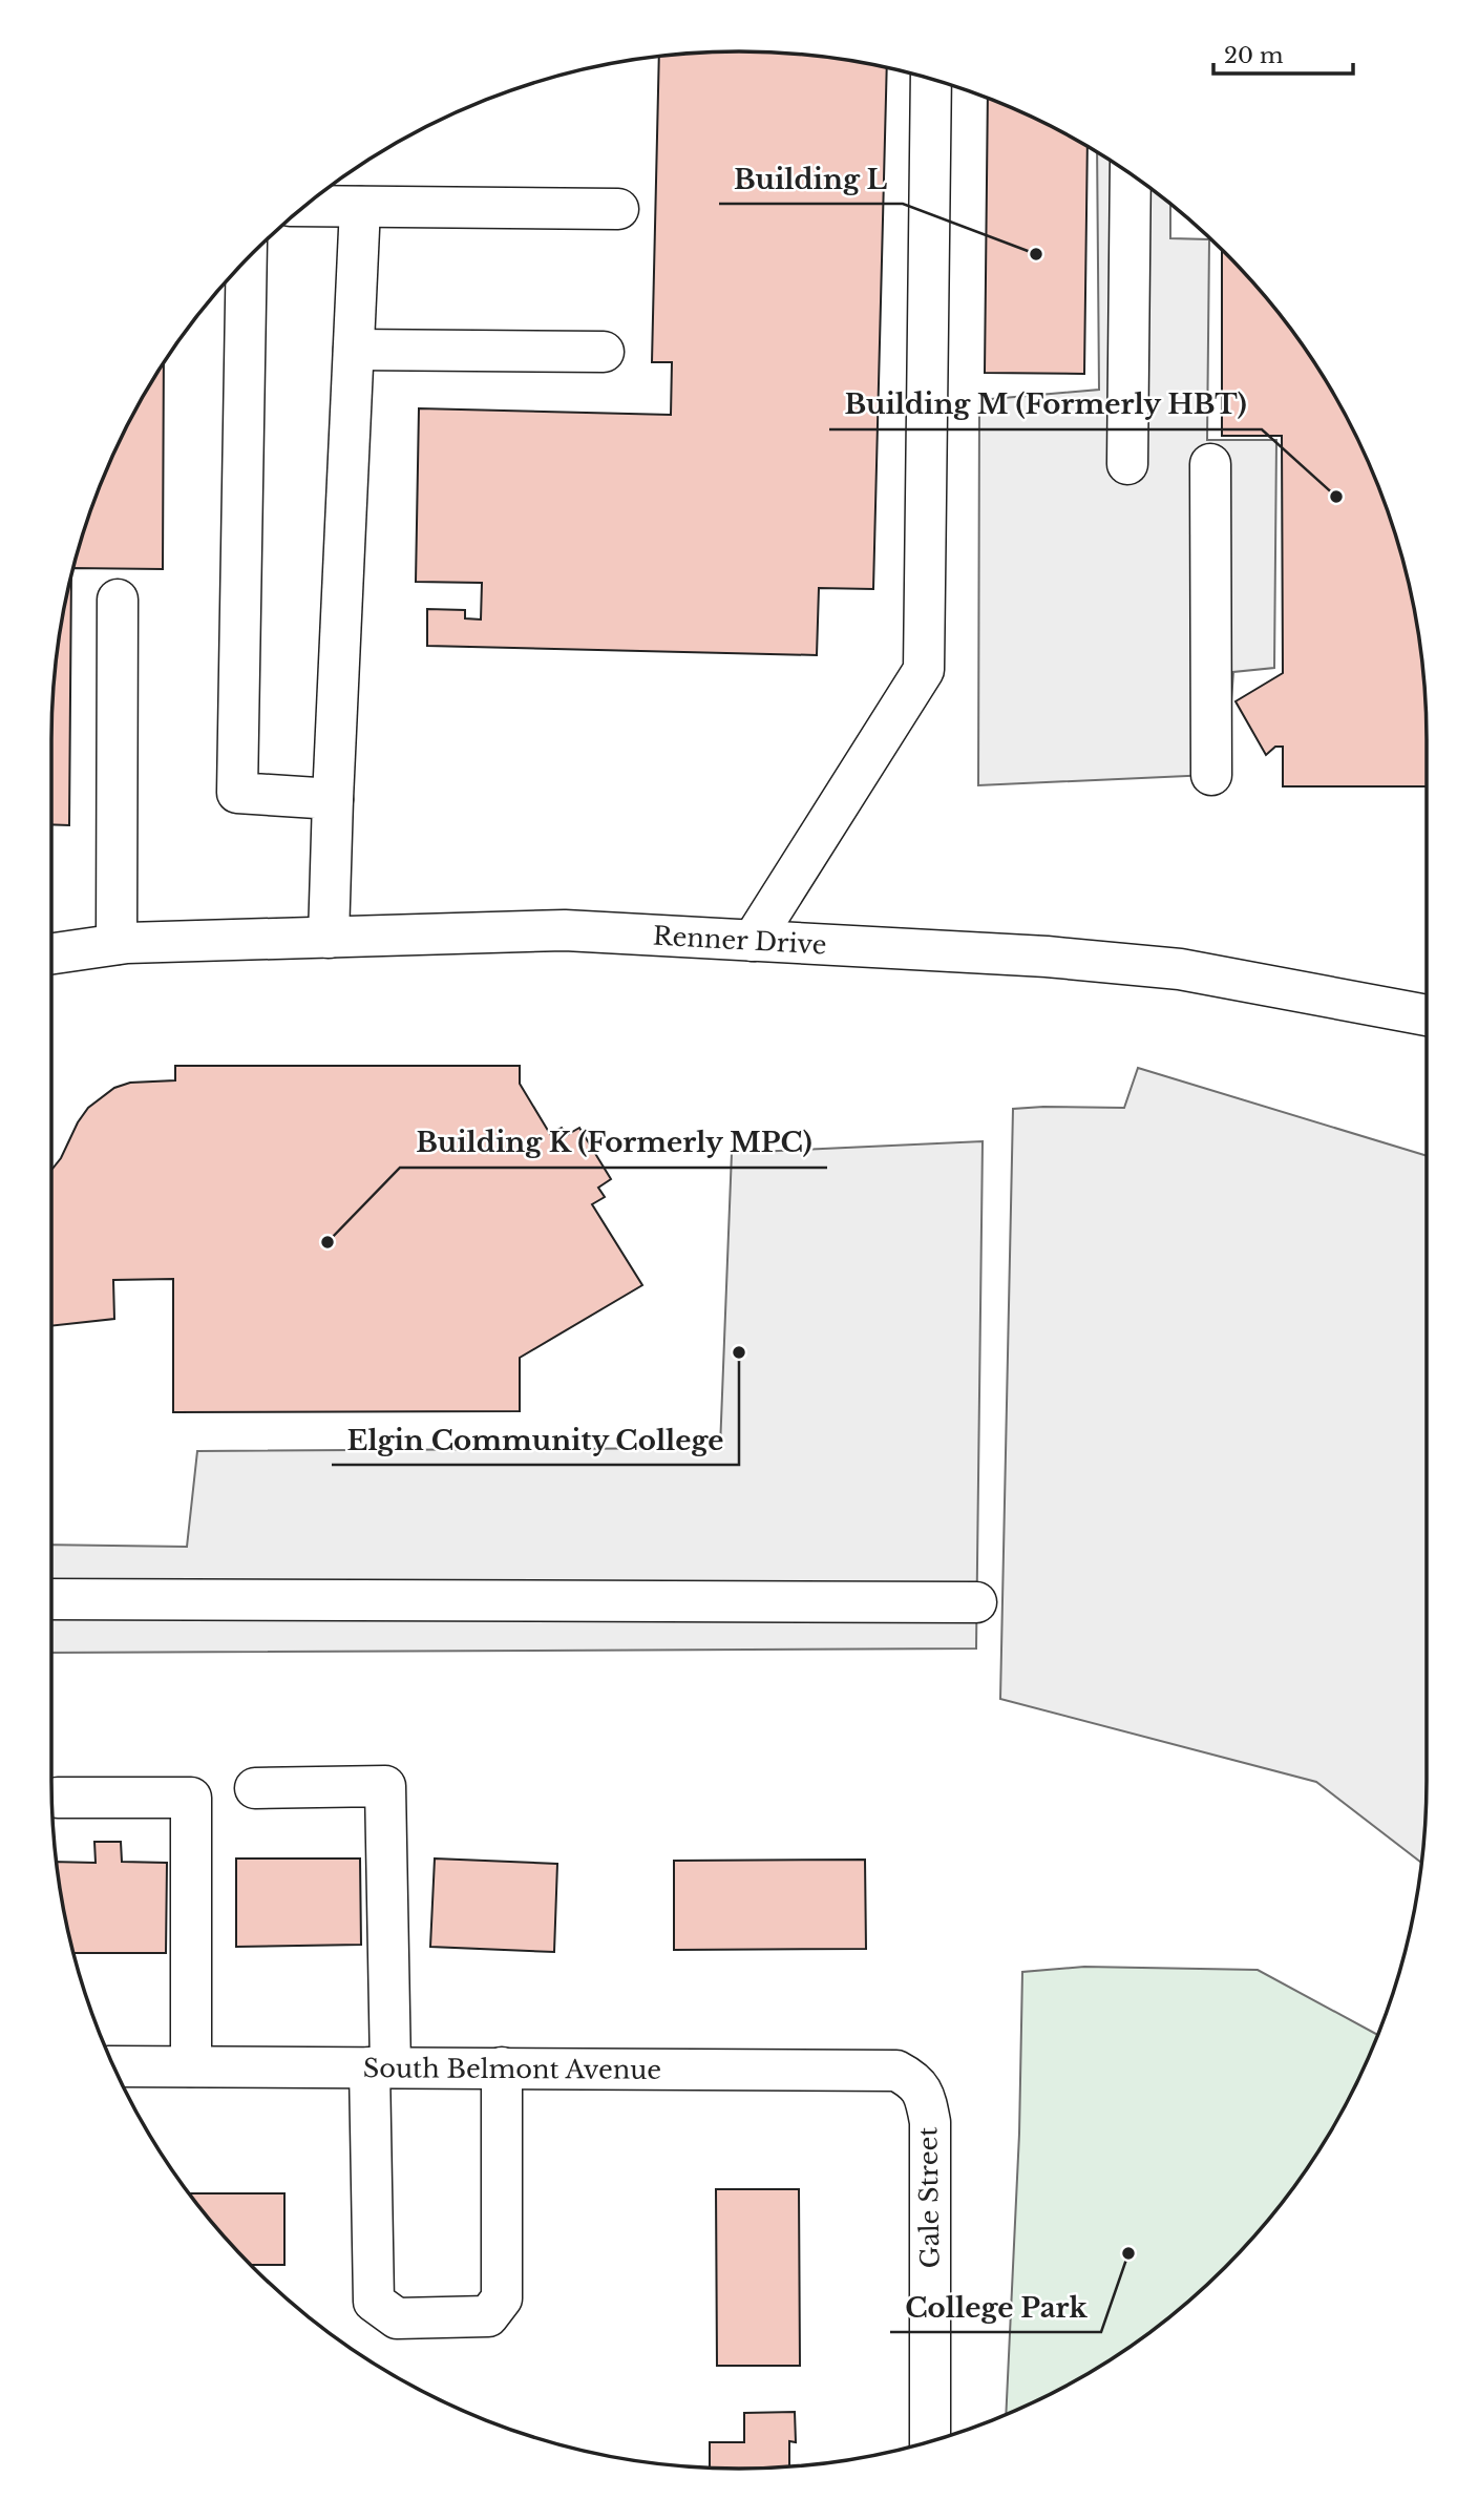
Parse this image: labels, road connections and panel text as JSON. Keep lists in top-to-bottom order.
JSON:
{
  "streets": {
    "street": ["Renner Drive", "South Belmont Avenue", "Gale Street"]
  },
  "crossings": [
    ["South Belmont Avenue", "Gale Street"]
  ],
  "places": [
    "Building L",
    "Building M (Formerly HBT)",
    "Building K (Formerly MPC)",
    "Elgin Community College",
    "College Park"
  ],
  "scale_bar": "20 m"
}
